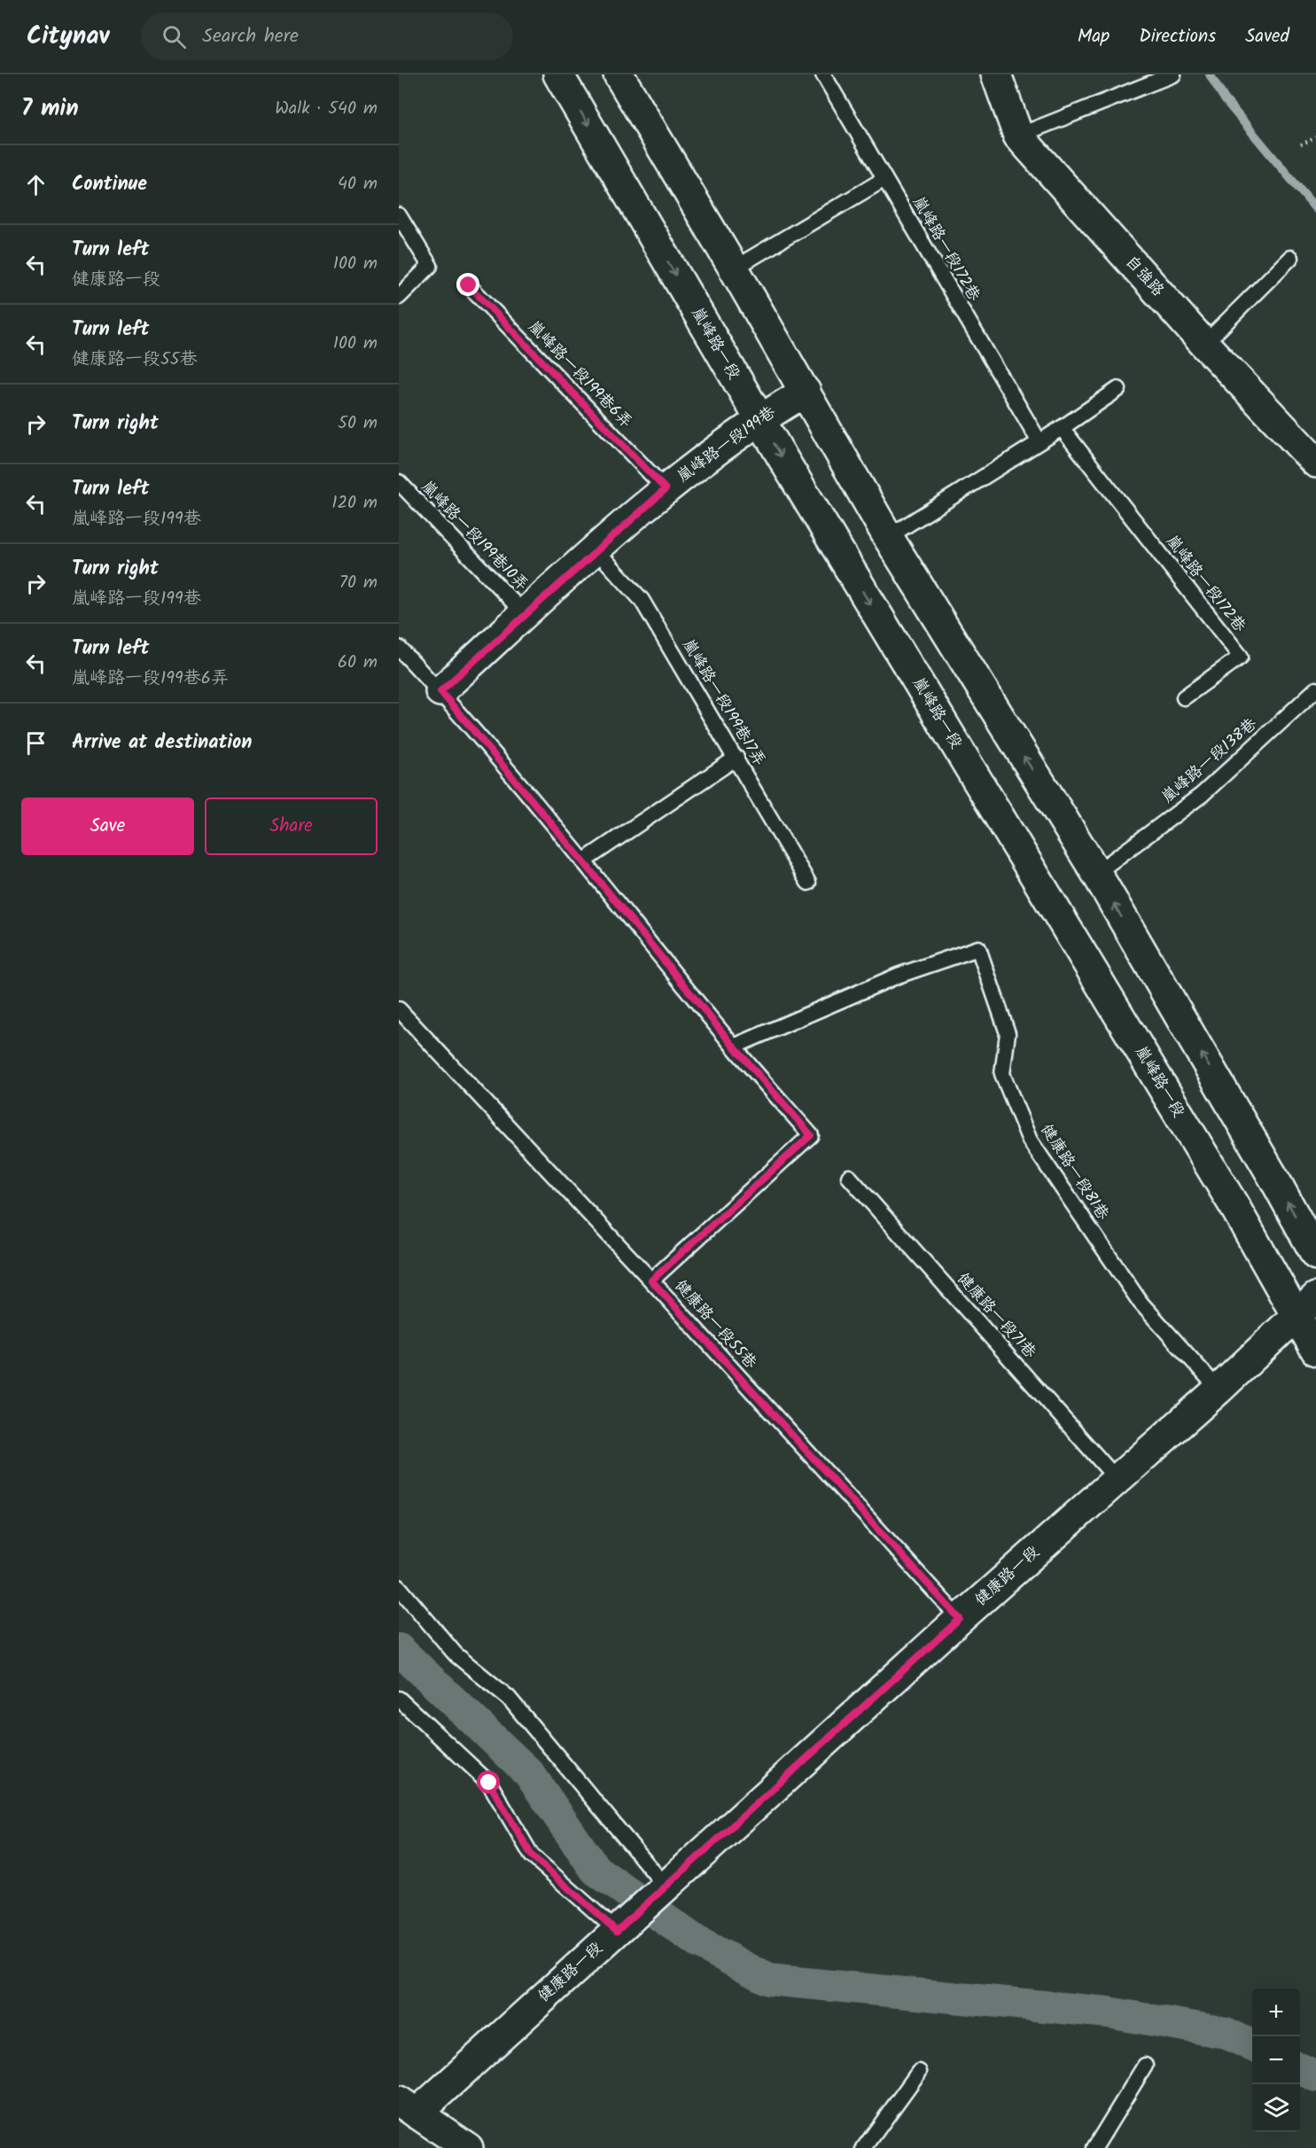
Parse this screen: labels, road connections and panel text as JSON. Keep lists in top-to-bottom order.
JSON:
{
  "streets": {
    "main road": [
      "自強路",
      "嵐峰路一段",
      "嵐峰路一段199巷",
      "健康路一段"
    ],
    "lane": [
      "嵐峰路一段172巷",
      "嵐峰路一段199巷6弄",
      "嵐峰路一段199巷10弄",
      "嵐峰路一段199巷17弄",
      "嵐峰路一段138巷",
      "健康路一段81巷",
      "健康路一段71巷",
      "健康路一段55巷"
    ]
  },
  "crossings": [
    ["嵐峰路一段", "嵐峰路一段199巷"],
    ["嵐峰路一段", "健康路一段"],
    ["嵐峰路一段199巷6弄", "嵐峰路一段199巷"],
    ["嵐峰路一段199巷", "嵐峰路一段199巷10弄"],
    ["嵐峰路一段199巷", "嵐峰路一段199巷17弄"],
    ["健康路一段81巷", "健康路一段"],
    ["健康路一段71巷", "健康路一段"],
    ["健康路一段55巷", "健康路一段"]
  ],
  "page": {
    "header": "Citynav",
    "search": "Search here",
    "nav": ["Map", "Directions", "Saved"],
    "heading": ["7 min", "Walk · 540 m"],
    "list": [
      ["Continue", "40 m"],
      ["Turn left", "健康路一段", "100 m"],
      ["Turn left", "健康路一段55巷", "100 m"],
      ["Turn right", "50 m"],
      ["Turn left", "嵐峰路一段199巷", "120 m"],
      ["Turn right", "嵐峰路一段199巷", "70 m"],
      ["Turn left", "嵐峰路一段199巷6弄", "60 m"],
      "Arrive at destination"
    ],
    "buttons": ["Save", "Share"],
    "map_buttons": ["+", "−"]
  }
}
